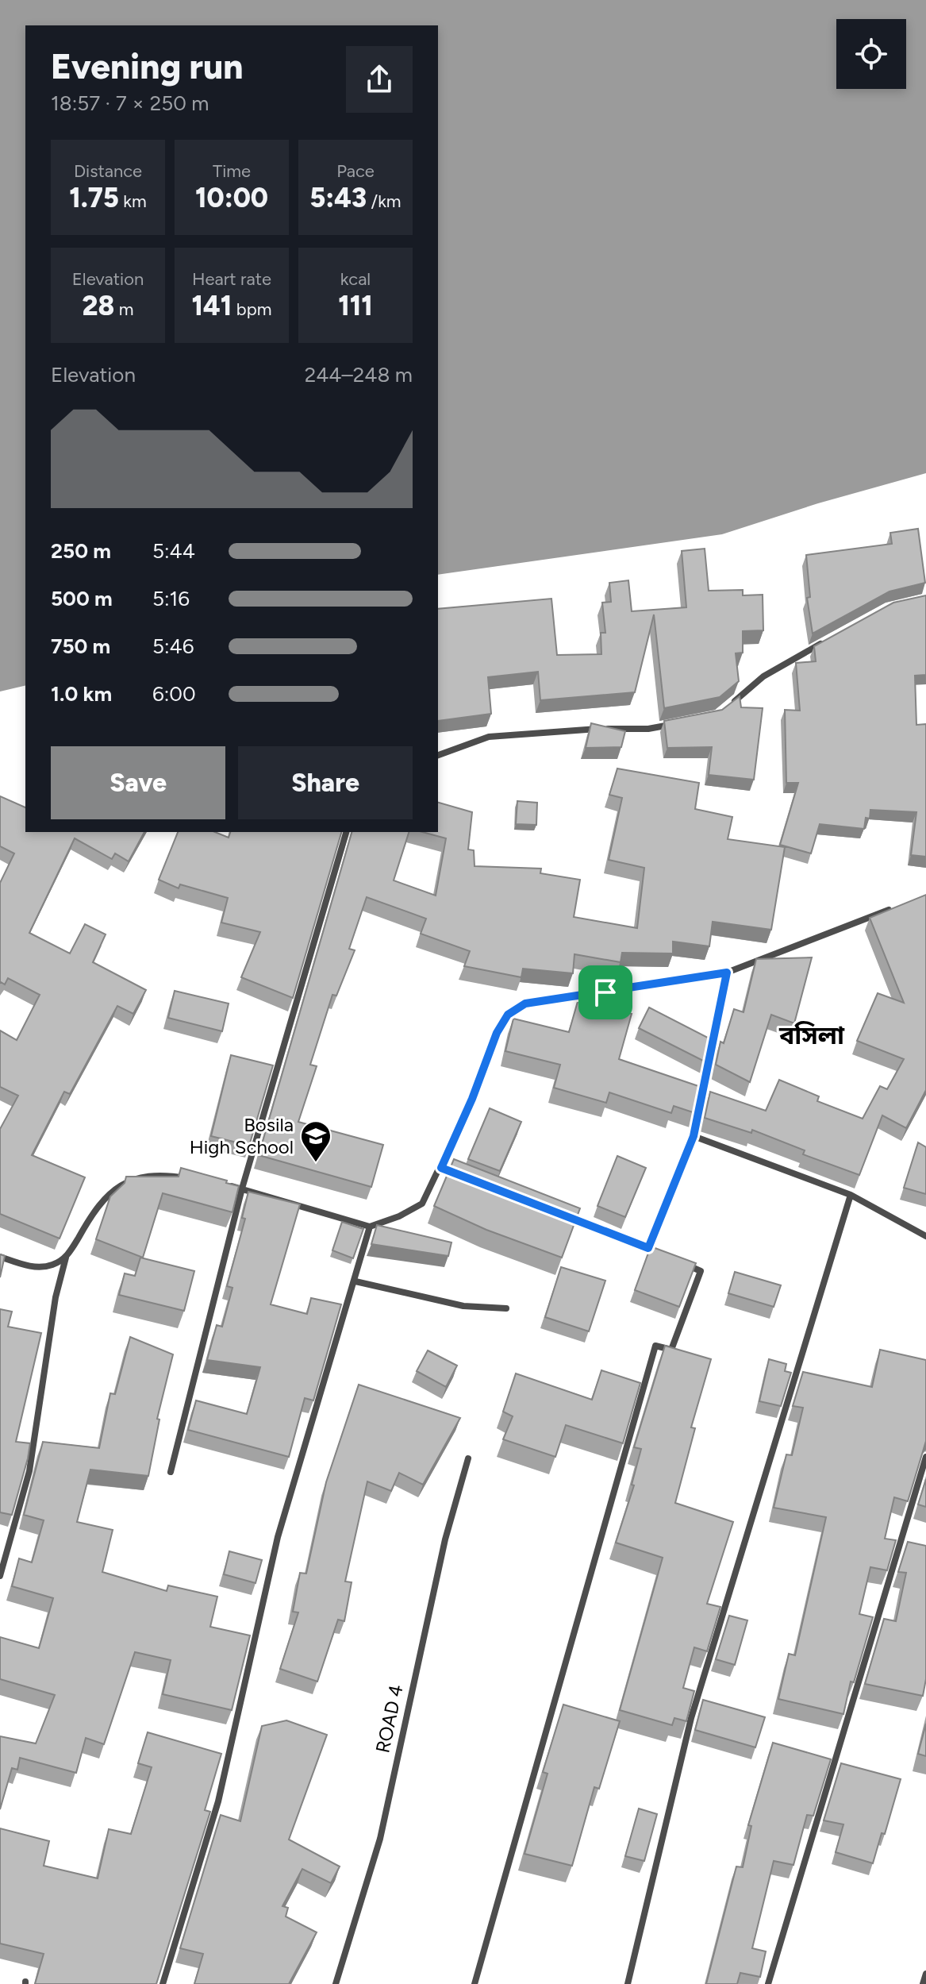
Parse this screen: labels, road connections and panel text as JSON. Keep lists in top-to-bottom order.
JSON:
{
  "streets": {
    "street": ["ROAD 4"]
  },
  "districts": ["বসিলা"],
  "places": {
    "school or university": ["Bosila High School"]
  },
  "page": {
    "heading": ["Evening run", "18:57 · 7 × 250 m"],
    "stats": [
      ["Distance", "1.75 km"],
      ["Time", "10:00"],
      ["Pace", "5:43 /km"],
      ["Elevation", "28 m"],
      ["Heart rate", "141 bpm"],
      ["kcal", "111"]
    ],
    "chart": ["Elevation", "244–248 m"],
    "list": [
      {
        "name": "250 m",
        "note": "5:44"
      },
      {
        "name": "500 m",
        "note": "5:16"
      },
      {
        "name": "750 m",
        "note": "5:46"
      },
      {
        "name": "1.0 km",
        "note": "6:00"
      }
    ],
    "buttons": ["Save", "Share"]
  }
}
